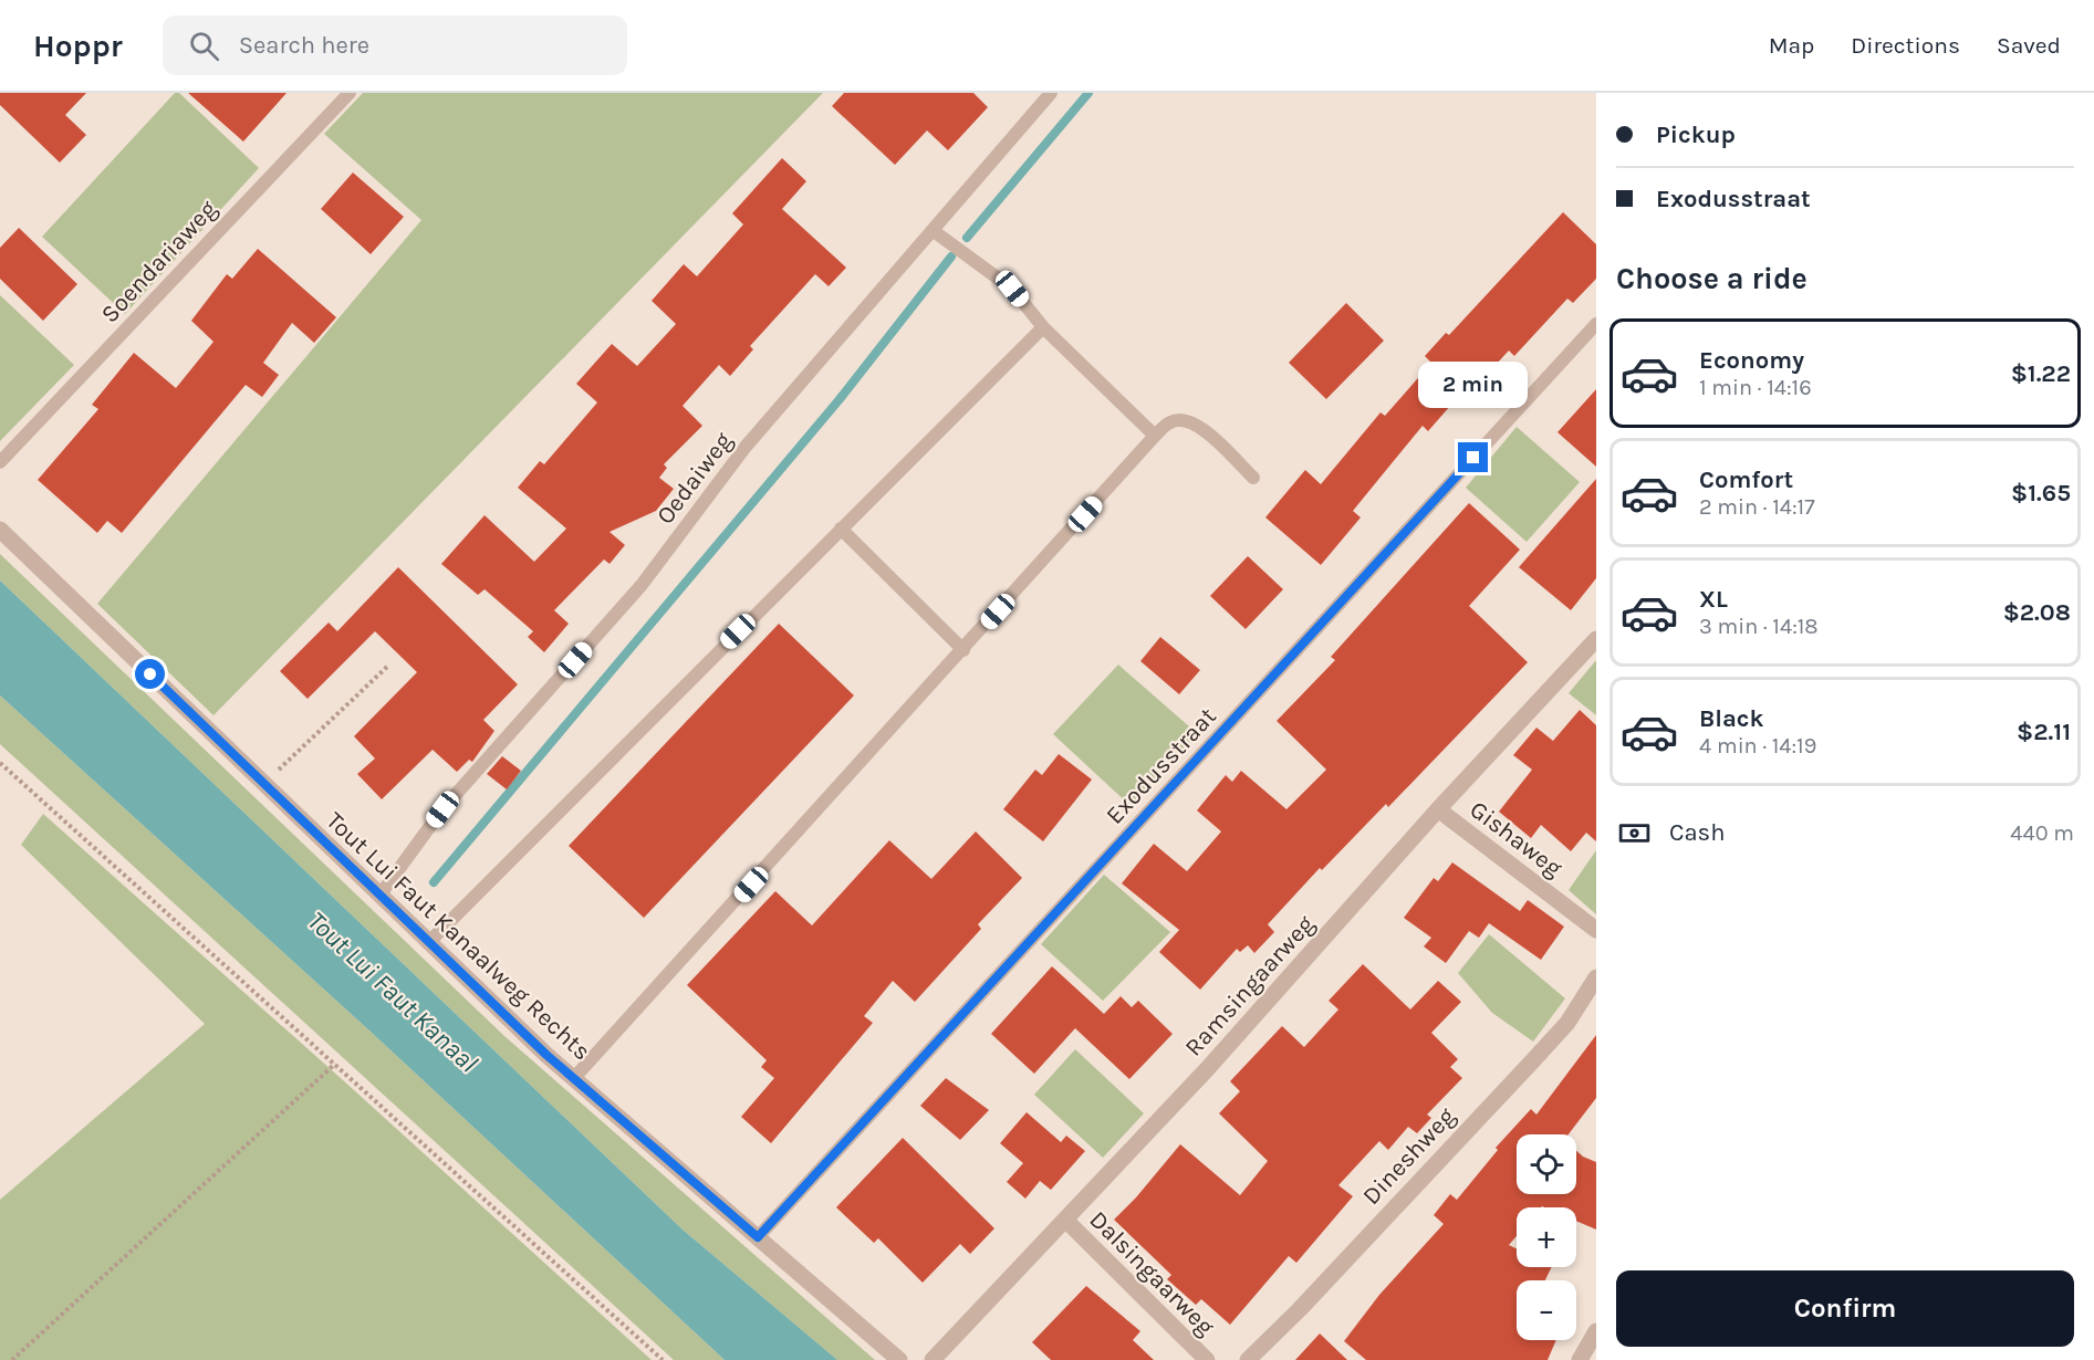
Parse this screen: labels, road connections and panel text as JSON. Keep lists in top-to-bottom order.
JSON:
{
  "streets": {
    "street": [
      "Gishaweg",
      "Tout Lui Faut Kanaalweg Rechts",
      "Ramsingaarweg",
      "Dineshweg",
      "Dalsingaarweg"
    ],
    "lane": ["Soendariaweg", "Oedaiweg", "Exodusstraat"]
  },
  "crossings": [
    ["Oedaiweg", "Tout Lui Faut Kanaalweg Rechts"],
    ["Exodusstraat", "Tout Lui Faut Kanaalweg Rechts"],
    ["Gishaweg", "Ramsingaarweg"],
    ["Ramsingaarweg", "Dalsingaarweg"]
  ],
  "water": ["Tout Lui Faut Kanaal"],
  "page": {
    "header": "Hoppr",
    "search": "Search here",
    "nav": ["Map", "Directions", "Saved"],
    "banner": ["Pickup", "Exodusstraat"],
    "heading": "Choose a ride",
    "list": [
      {
        "name": "Economy",
        "note": "1 min · 14:16",
        "value": "$1.22"
      },
      {
        "name": "Comfort",
        "note": "2 min · 14:17",
        "value": "$1.65"
      },
      {
        "name": "XL",
        "note": "3 min · 14:18",
        "value": "$2.08"
      },
      {
        "name": "Black",
        "note": "4 min · 14:19",
        "value": "$2.11"
      }
    ],
    "bubble": "2 min",
    "pay": ["Cash", "440 m"],
    "map_buttons": ["+", "−"],
    "buttons": "Confirm"
  }
}
